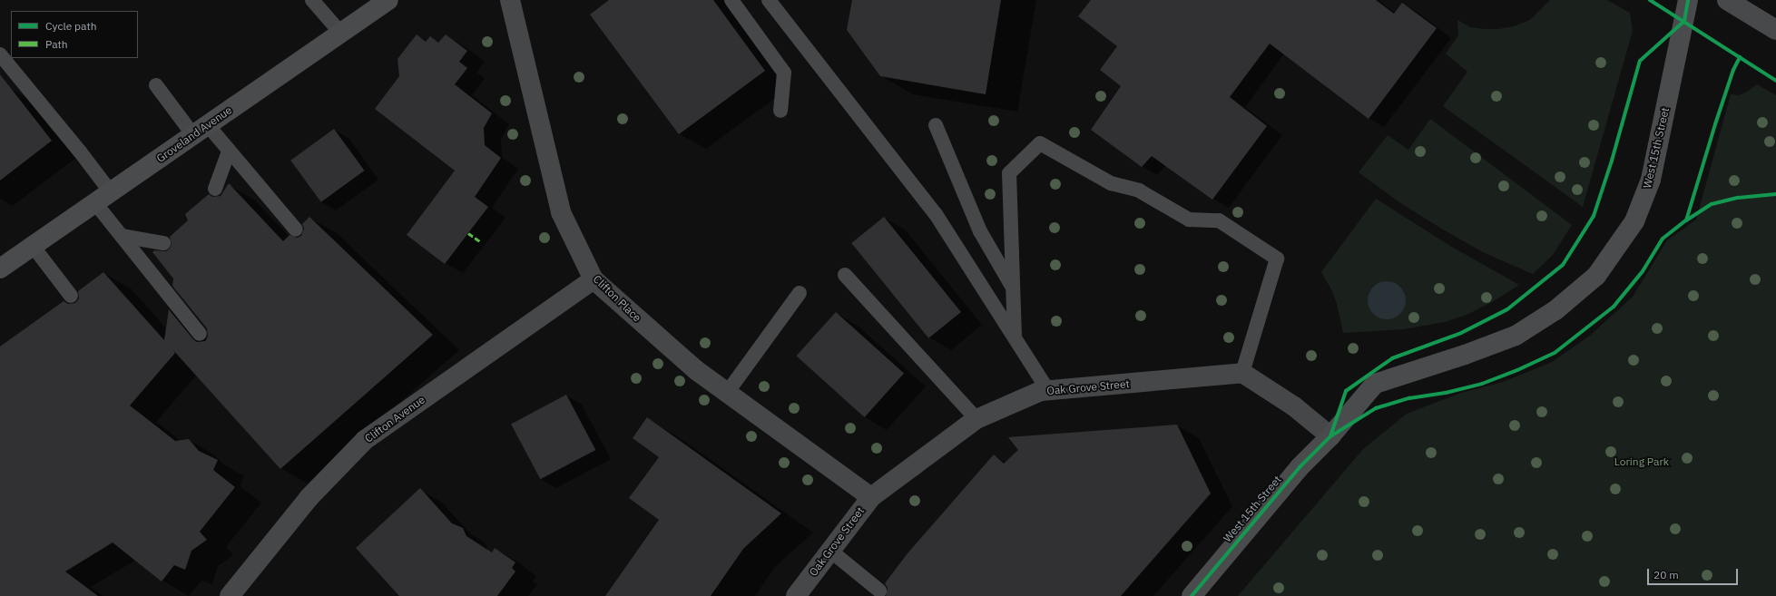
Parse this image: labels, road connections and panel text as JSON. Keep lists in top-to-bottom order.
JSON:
{
  "streets": {
    "street": [
      "Groveland Avenue",
      "West 15th Street",
      "Clifton Place",
      "Oak Grove Street",
      "Clifton Avenue"
    ]
  },
  "crossings": [
    ["Clifton Place", "Oak Grove Street"],
    ["Clifton Place", "Clifton Avenue"]
  ],
  "parks": ["Loring Park"],
  "legend": ["Cycle path", "Path"],
  "scale_bar": "20 m"
}
